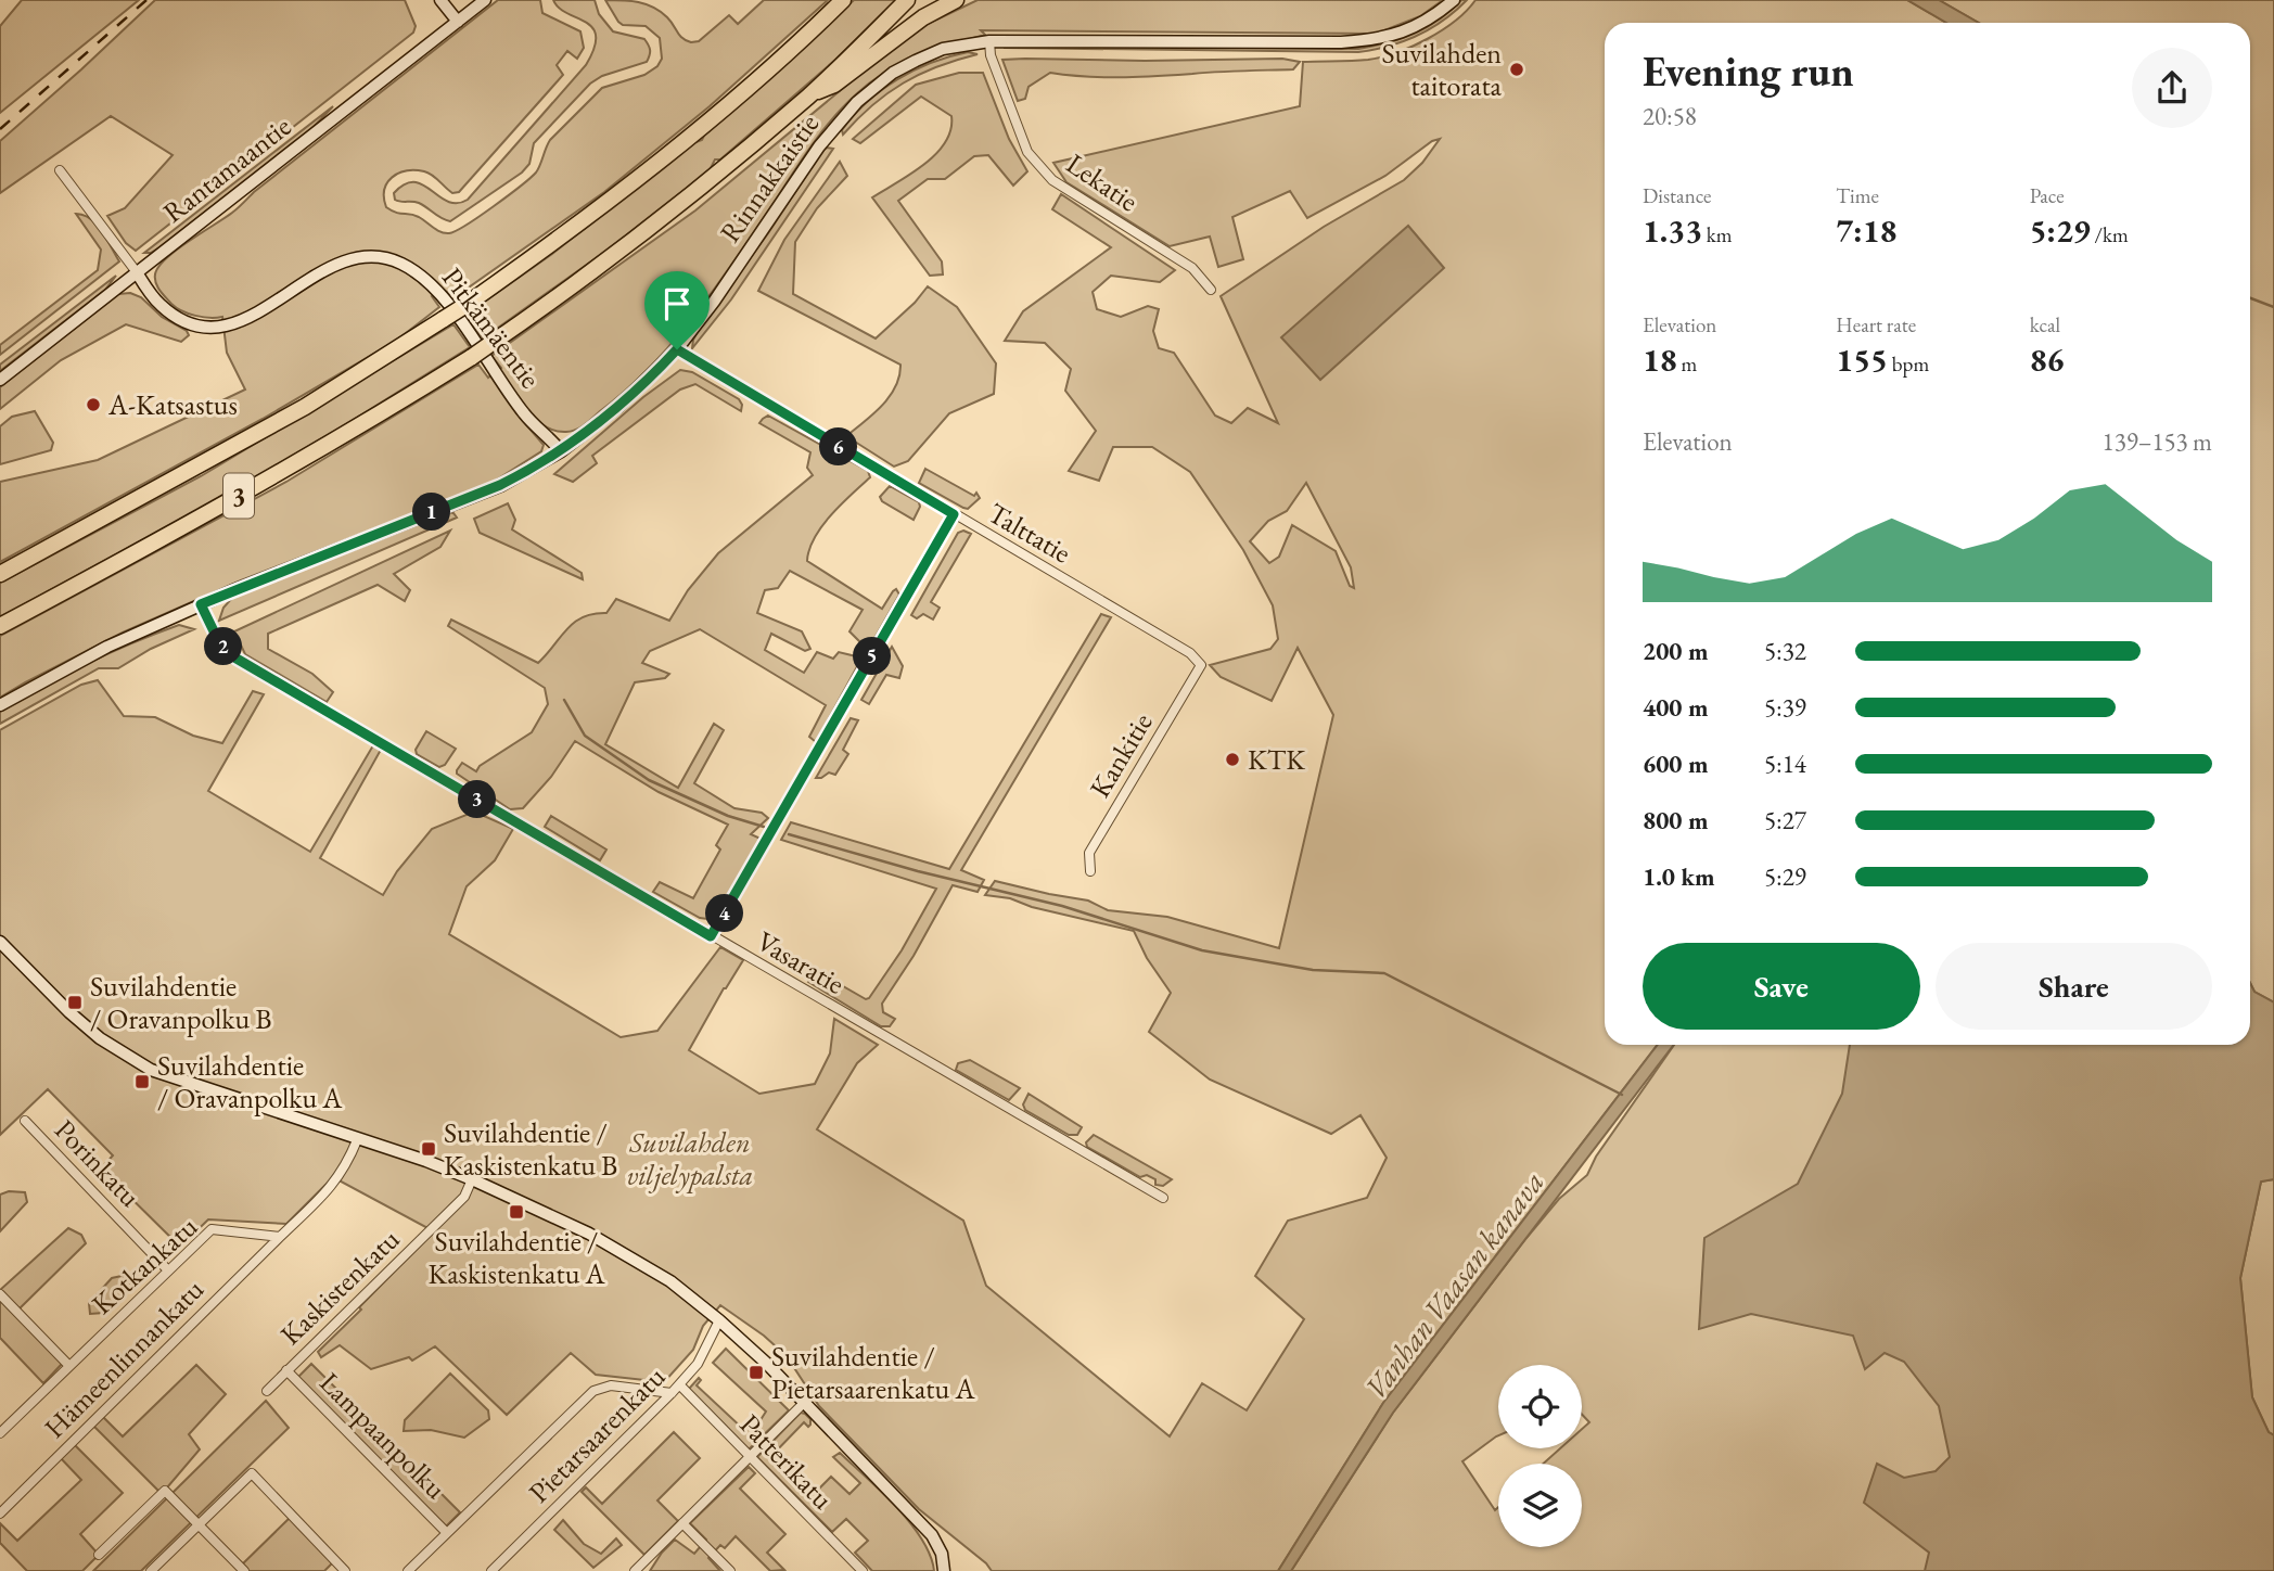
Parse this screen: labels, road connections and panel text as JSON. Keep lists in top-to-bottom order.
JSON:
{
  "streets": {
    "highway": ["3"],
    "street": [
      "Rantamaantie",
      "Rinnakkaistie",
      "Lekatie",
      "Pitkämäentie",
      "Talttatie",
      "Kankitie",
      "Vasaratie",
      "Porinkatu",
      "Kotkankatu",
      "Kaskistenkatu",
      "Hämeenlinnankatu",
      "Pietarsaarenkatu",
      "Lampaanpolku",
      "Patterikatu"
    ]
  },
  "crossings": [
    ["Rantamaantie", "Pitkämäentie"],
    ["Rinnakkaistie", "Lekatie"],
    ["Rinnakkaistie", "Pitkämäentie"],
    ["Rinnakkaistie", "Talttatie"],
    ["Rinnakkaistie", "Vasaratie"],
    ["Talttatie", "Kankitie"],
    ["Porinkatu", "Kotkankatu"],
    ["Kotkankatu", "Hämeenlinnankatu"],
    ["Kaskistenkatu", "Lampaanpolku"],
    ["Pietarsaarenkatu", "Patterikatu"]
  ],
  "water": ["Vanhan Vaasan kanava"],
  "parks": ["Suvilahden viljelypalsta"],
  "places": {
    "other": ["Suvilahden taitorata", "A-Katsastus", "KTK"],
    "transit": [
      "Suvilahdentie / Oravanpolku B",
      "Suvilahdentie / Oravanpolku A",
      "Suvilahdentie / Kaskistenkatu B",
      "Suvilahdentie / Kaskistenkatu A",
      "Suvilahdentie / Pietarsaarenkatu A"
    ]
  },
  "page": {
    "heading": ["Evening run", "20:58"],
    "stats": [
      ["Distance", "1.33 km"],
      ["Time", "7:18"],
      ["Pace", "5:29 /km"],
      ["Elevation", "18 m"],
      ["Heart rate", "155 bpm"],
      ["kcal", "86"]
    ],
    "chart": ["Elevation", "139–153 m"],
    "pins": [
      "6",
      "1",
      "2",
      "5",
      "3",
      "4"
    ],
    "list": [
      {
        "name": "200 m",
        "note": "5:32"
      },
      {
        "name": "400 m",
        "note": "5:39"
      },
      {
        "name": "600 m",
        "note": "5:14"
      },
      {
        "name": "800 m",
        "note": "5:27"
      },
      {
        "name": "1.0 km",
        "note": "5:29"
      }
    ],
    "buttons": ["Save", "Share"]
  }
}
